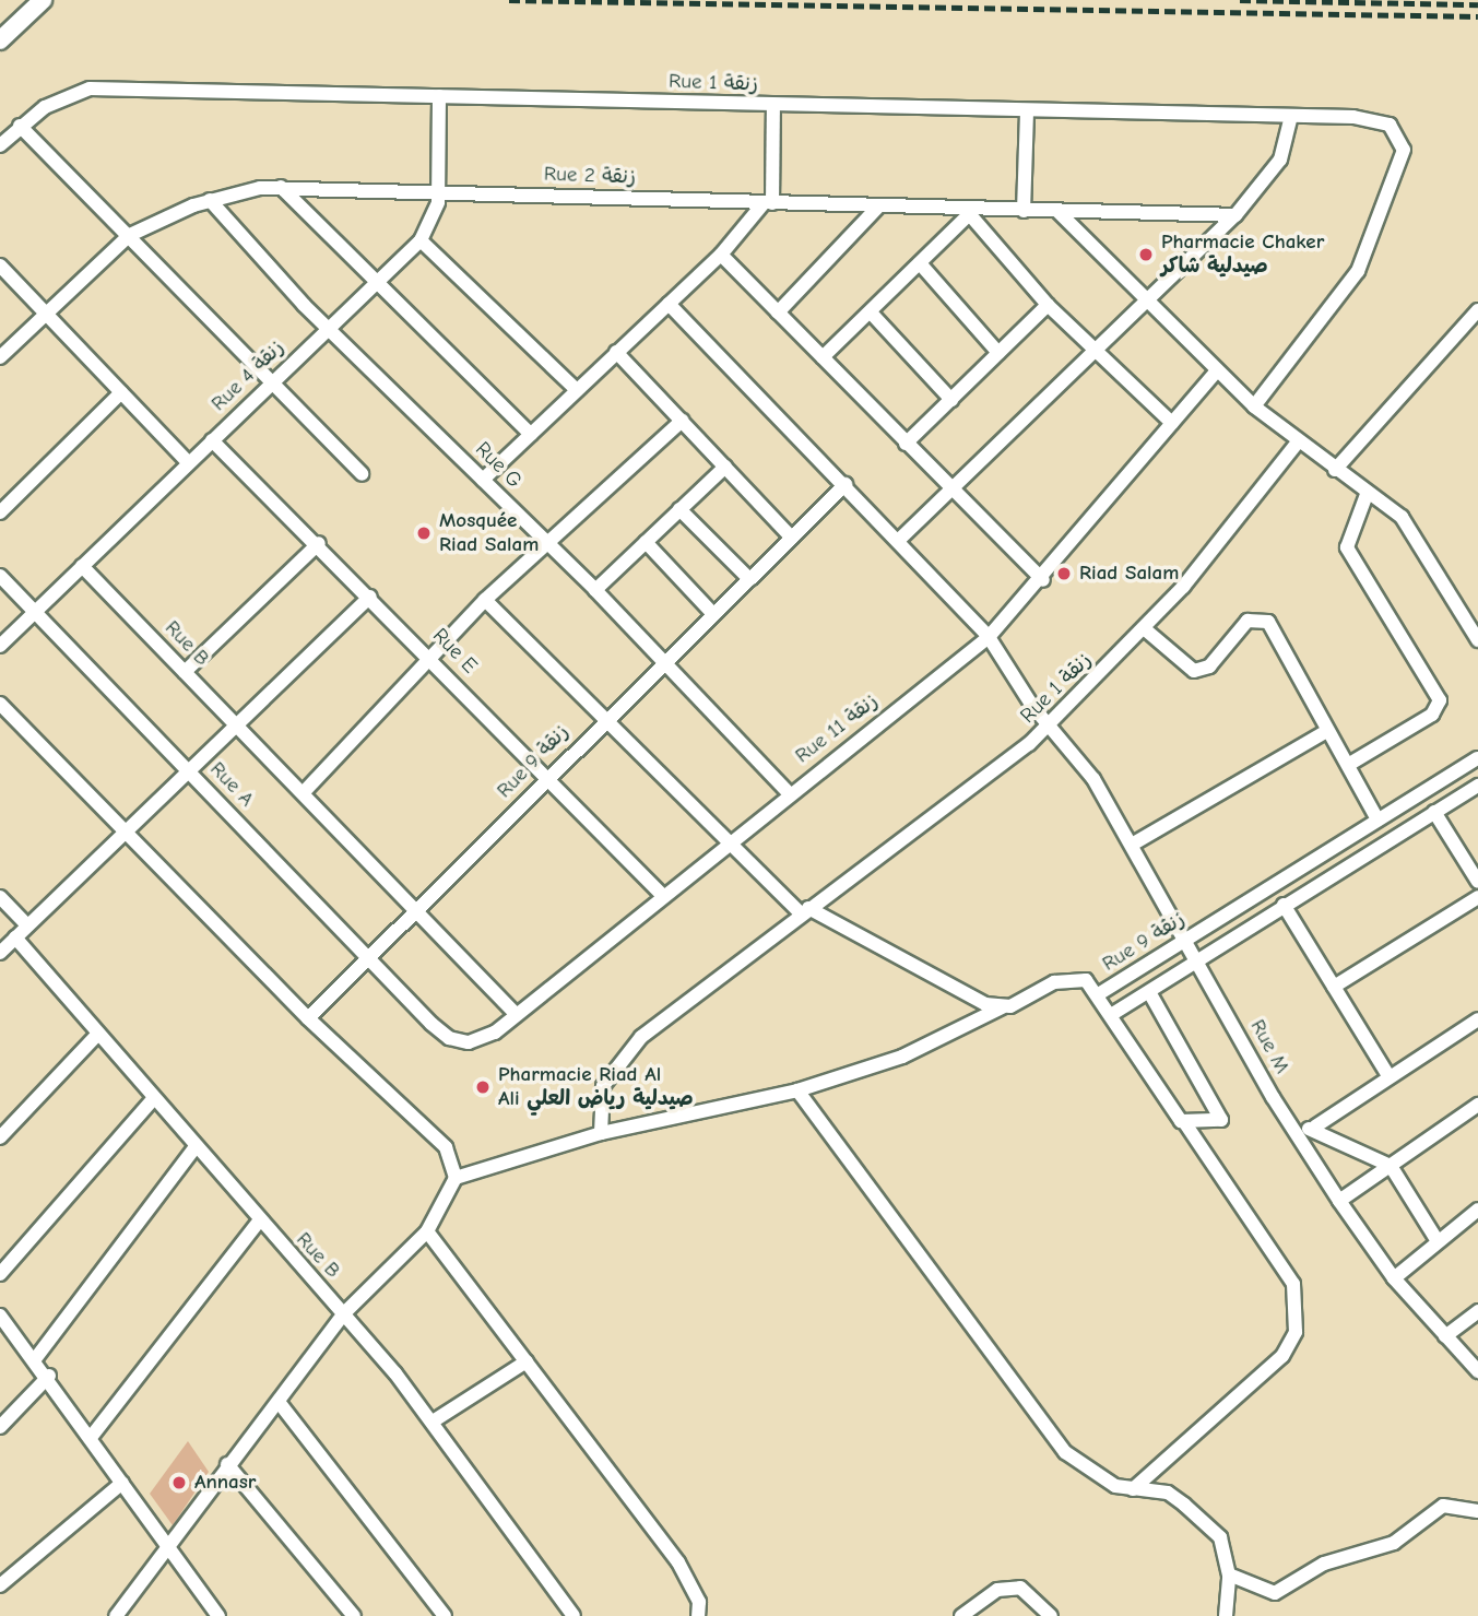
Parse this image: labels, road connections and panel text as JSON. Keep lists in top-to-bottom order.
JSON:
{
  "streets": {
    "street": [
      "Rue 1 زنقة",
      "Rue 2 زنقة",
      "Rue 4 زنقة",
      "Rue G",
      "Rue B",
      "Rue E",
      "Rue 11 زنقة",
      "Rue 9 زنقة",
      "Rue A",
      "Rue M"
    ]
  },
  "crossings": [
    ["Rue 1 زنقة", "Rue 4 زنقة"],
    ["Rue 1 زنقة", "Rue M"],
    ["Rue 2 زنقة", "Rue 4 زنقة"],
    ["Rue 2 زنقة", "Rue G"],
    ["Rue 4 زنقة", "Rue G"],
    ["Rue 4 زنقة", "Rue B"],
    ["Rue 4 زنقة", "Rue E"],
    ["Rue 4 زنقة", "Rue A"],
    ["Rue G", "Rue 11 زنقة"],
    ["Rue G", "Rue 9 زنقة"],
    ["Rue B", "Rue 11 زنقة"],
    ["Rue B", "Rue 9 زنقة"],
    ["Rue E", "Rue 11 زنقة"],
    ["Rue E", "Rue 9 زنقة"],
    ["Rue 11 زنقة", "Rue A"],
    ["Rue 11 زنقة", "Rue M"],
    ["Rue 9 زنقة", "Rue A"],
    ["Rue 9 زنقة", "Rue M"]
  ],
  "places": [
    "Pharmacie Chaker صيدلية شاكر",
    "Mosquée Riad Salam",
    "Riad Salam",
    "Pharmacie Riad Al Ali صيدلية رياض العلي",
    "Annasr"
  ]
}
